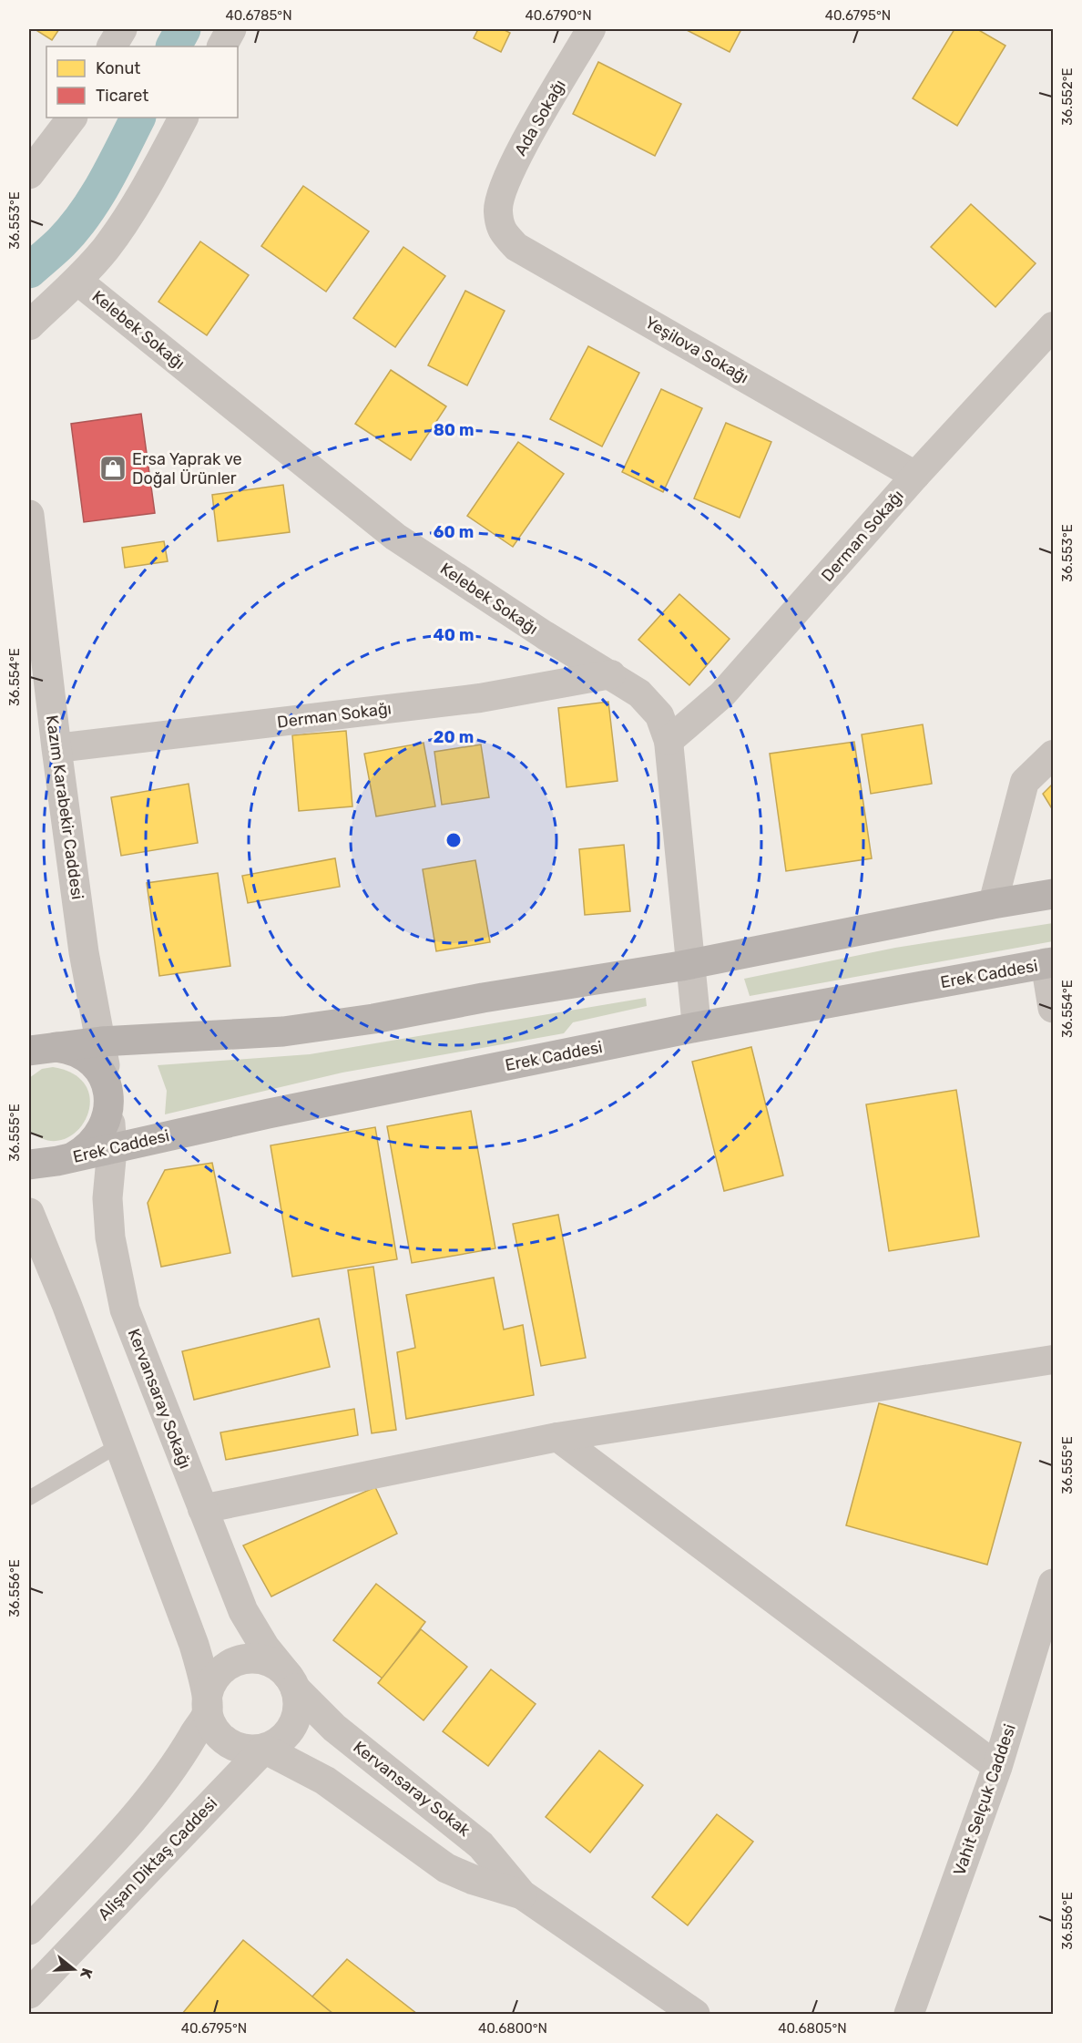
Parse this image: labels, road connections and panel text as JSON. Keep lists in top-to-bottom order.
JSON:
{
  "streets": {
    "main road": ["Erek Caddesi"],
    "street": [
      "Ada Sokağı",
      "Kelebek Sokağı",
      "Yeşilova Sokağı",
      "Derman Sokağı",
      "Kazım Karabekir Caddesi",
      "Kervansaray Sokağı",
      "Kervansaray Sokak",
      "Vahit Selçuk Caddesi",
      "Alişan Diktaş Caddesi"
    ]
  },
  "crossings": [
    ["Ada Sokağı", "Yeşilova Sokağı"],
    ["Kelebek Sokağı", "Derman Sokağı"],
    ["Kelebek Sokağı", "Erek Caddesi"],
    ["Yeşilova Sokağı", "Derman Sokağı"],
    ["Derman Sokağı", "Kazım Karabekir Caddesi"],
    ["Kazım Karabekir Caddesi", "Erek Caddesi"],
    ["Kazım Karabekir Caddesi", "Kervansaray Sokağı"],
    ["Erek Caddesi", "Kervansaray Sokağı"],
    ["Kervansaray Sokağı", "Kervansaray Sokak"],
    ["Kervansaray Sokağı", "Alişan Diktaş Caddesi"],
    ["Kervansaray Sokak", "Alişan Diktaş Caddesi"]
  ],
  "places": {
    "shop": ["Ersa Yaprak ve Doğal Ürünler"]
  },
  "legend": ["Konut", "Ticaret"],
  "north": "right",
  "coordinates": [
    "40.6785°N",
    "40.6790°N",
    "40.6795°N",
    "36.552°E",
    "36.553°E",
    "36.554°E",
    "36.555°E",
    "36.556°E",
    "40.6800°N",
    "40.6805°N"
  ],
  "rings": [
    "80 m",
    "60 m",
    "40 m",
    "20 m"
  ]
}
